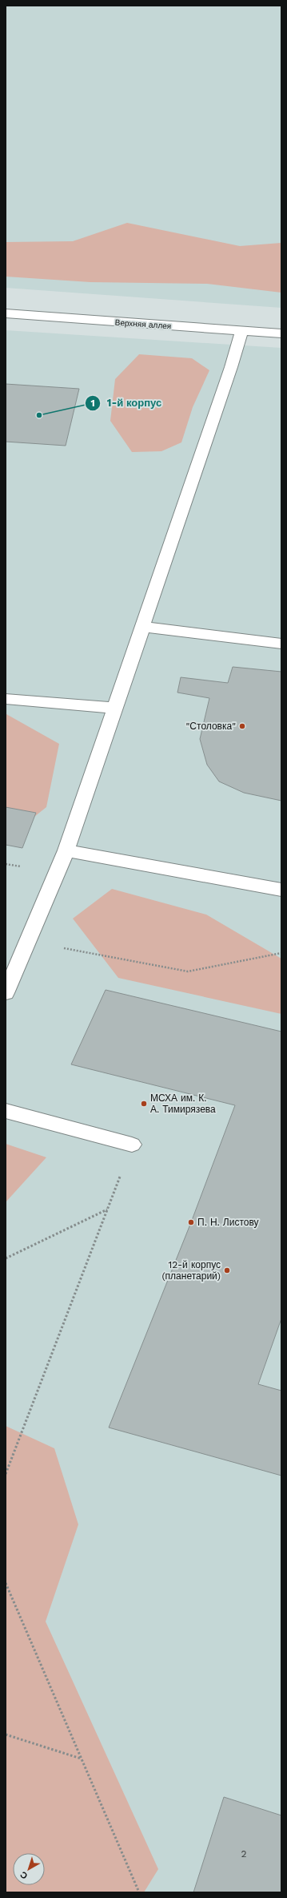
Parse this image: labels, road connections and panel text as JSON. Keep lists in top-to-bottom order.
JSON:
{
  "streets": {
    "street": ["Верхняя аллея"]
  },
  "places": [
    "1-й корпус",
    "\"Столовка\"",
    "МСХА им. К. А. Тимирязева",
    "П. Н. Листову",
    "12-й корпус (планетарий)"
  ],
  "house_numbers": ["2"],
  "north": "bottom left"
}
